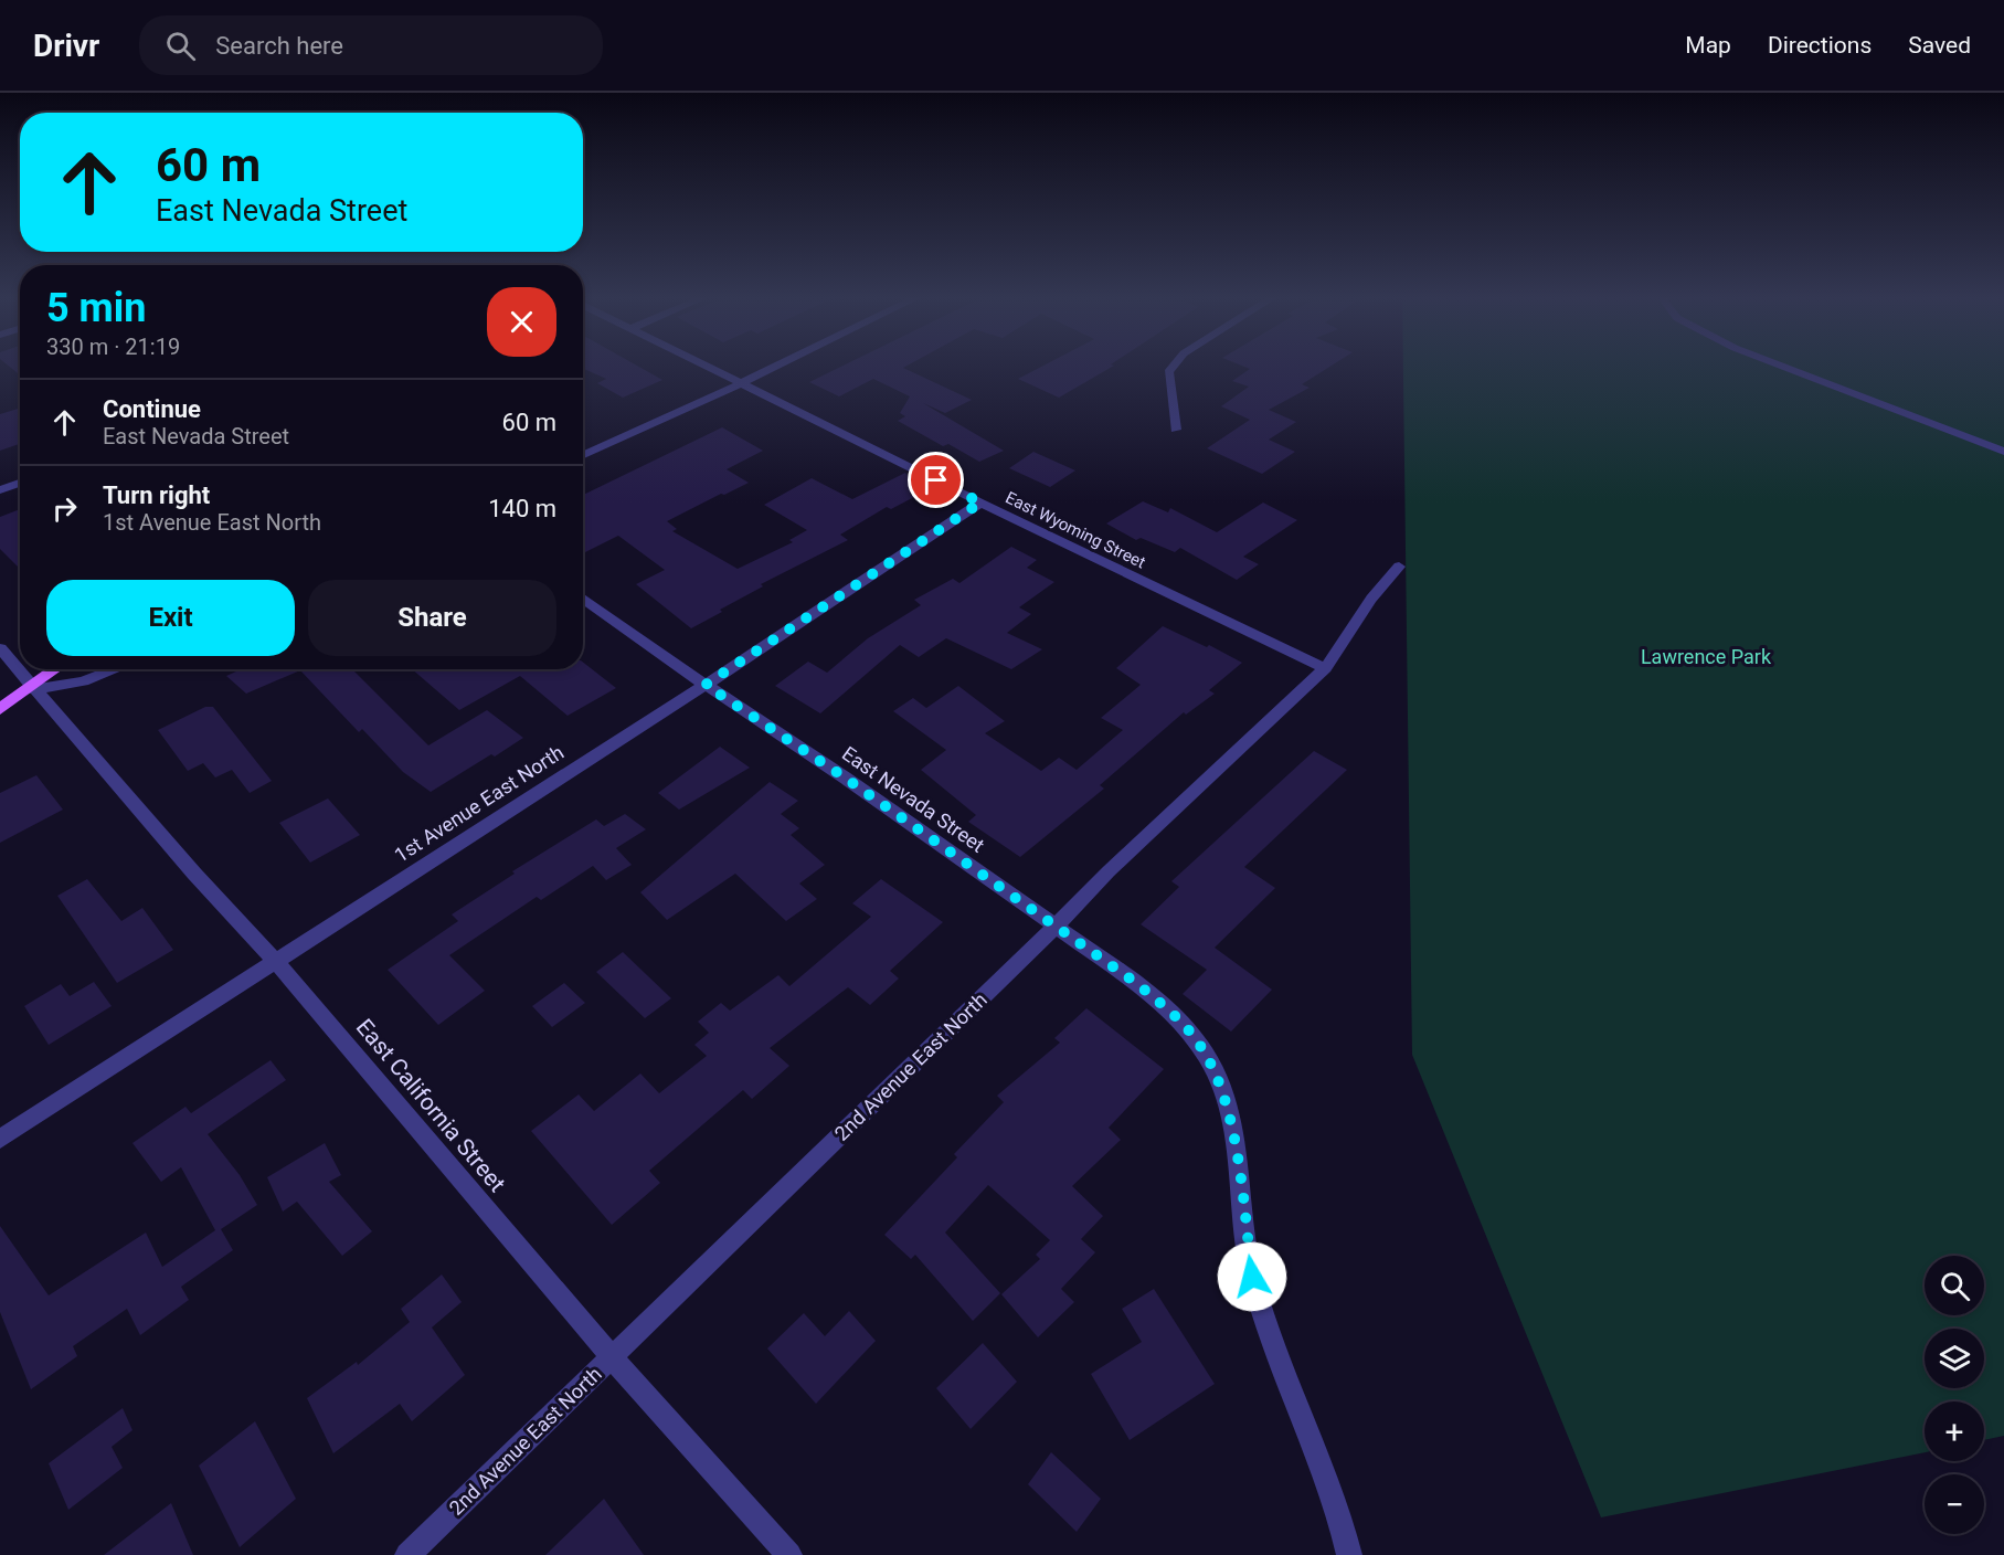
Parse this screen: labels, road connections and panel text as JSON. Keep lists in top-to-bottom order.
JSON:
{
  "streets": {
    "street": [
      "East Wyoming Street",
      "East Nevada Street",
      "1st Avenue East North",
      "2nd Avenue East North",
      "East California Street"
    ]
  },
  "crossings": [
    ["East Wyoming Street", "1st Avenue East North"],
    ["East Wyoming Street", "2nd Avenue East North"],
    ["East Nevada Street", "1st Avenue East North"],
    ["East Nevada Street", "2nd Avenue East North"],
    ["1st Avenue East North", "East California Street"],
    ["2nd Avenue East North", "East California Street"]
  ],
  "parks": ["Lawrence Park"],
  "page": {
    "header": "Drivr",
    "search": "Search here",
    "nav": ["Map", "Directions", "Saved"],
    "turn": ["60 m", "East Nevada Street"],
    "heading": ["5 min", "330 m · 21:19"],
    "list": [
      {
        "name": "Continue",
        "note": "East Nevada Street",
        "value": "60 m"
      },
      {
        "name": "Turn right",
        "note": "1st Avenue East North",
        "value": "140 m"
      }
    ],
    "buttons": ["Exit", "Share"],
    "map_buttons": ["+", "−"]
  }
}
